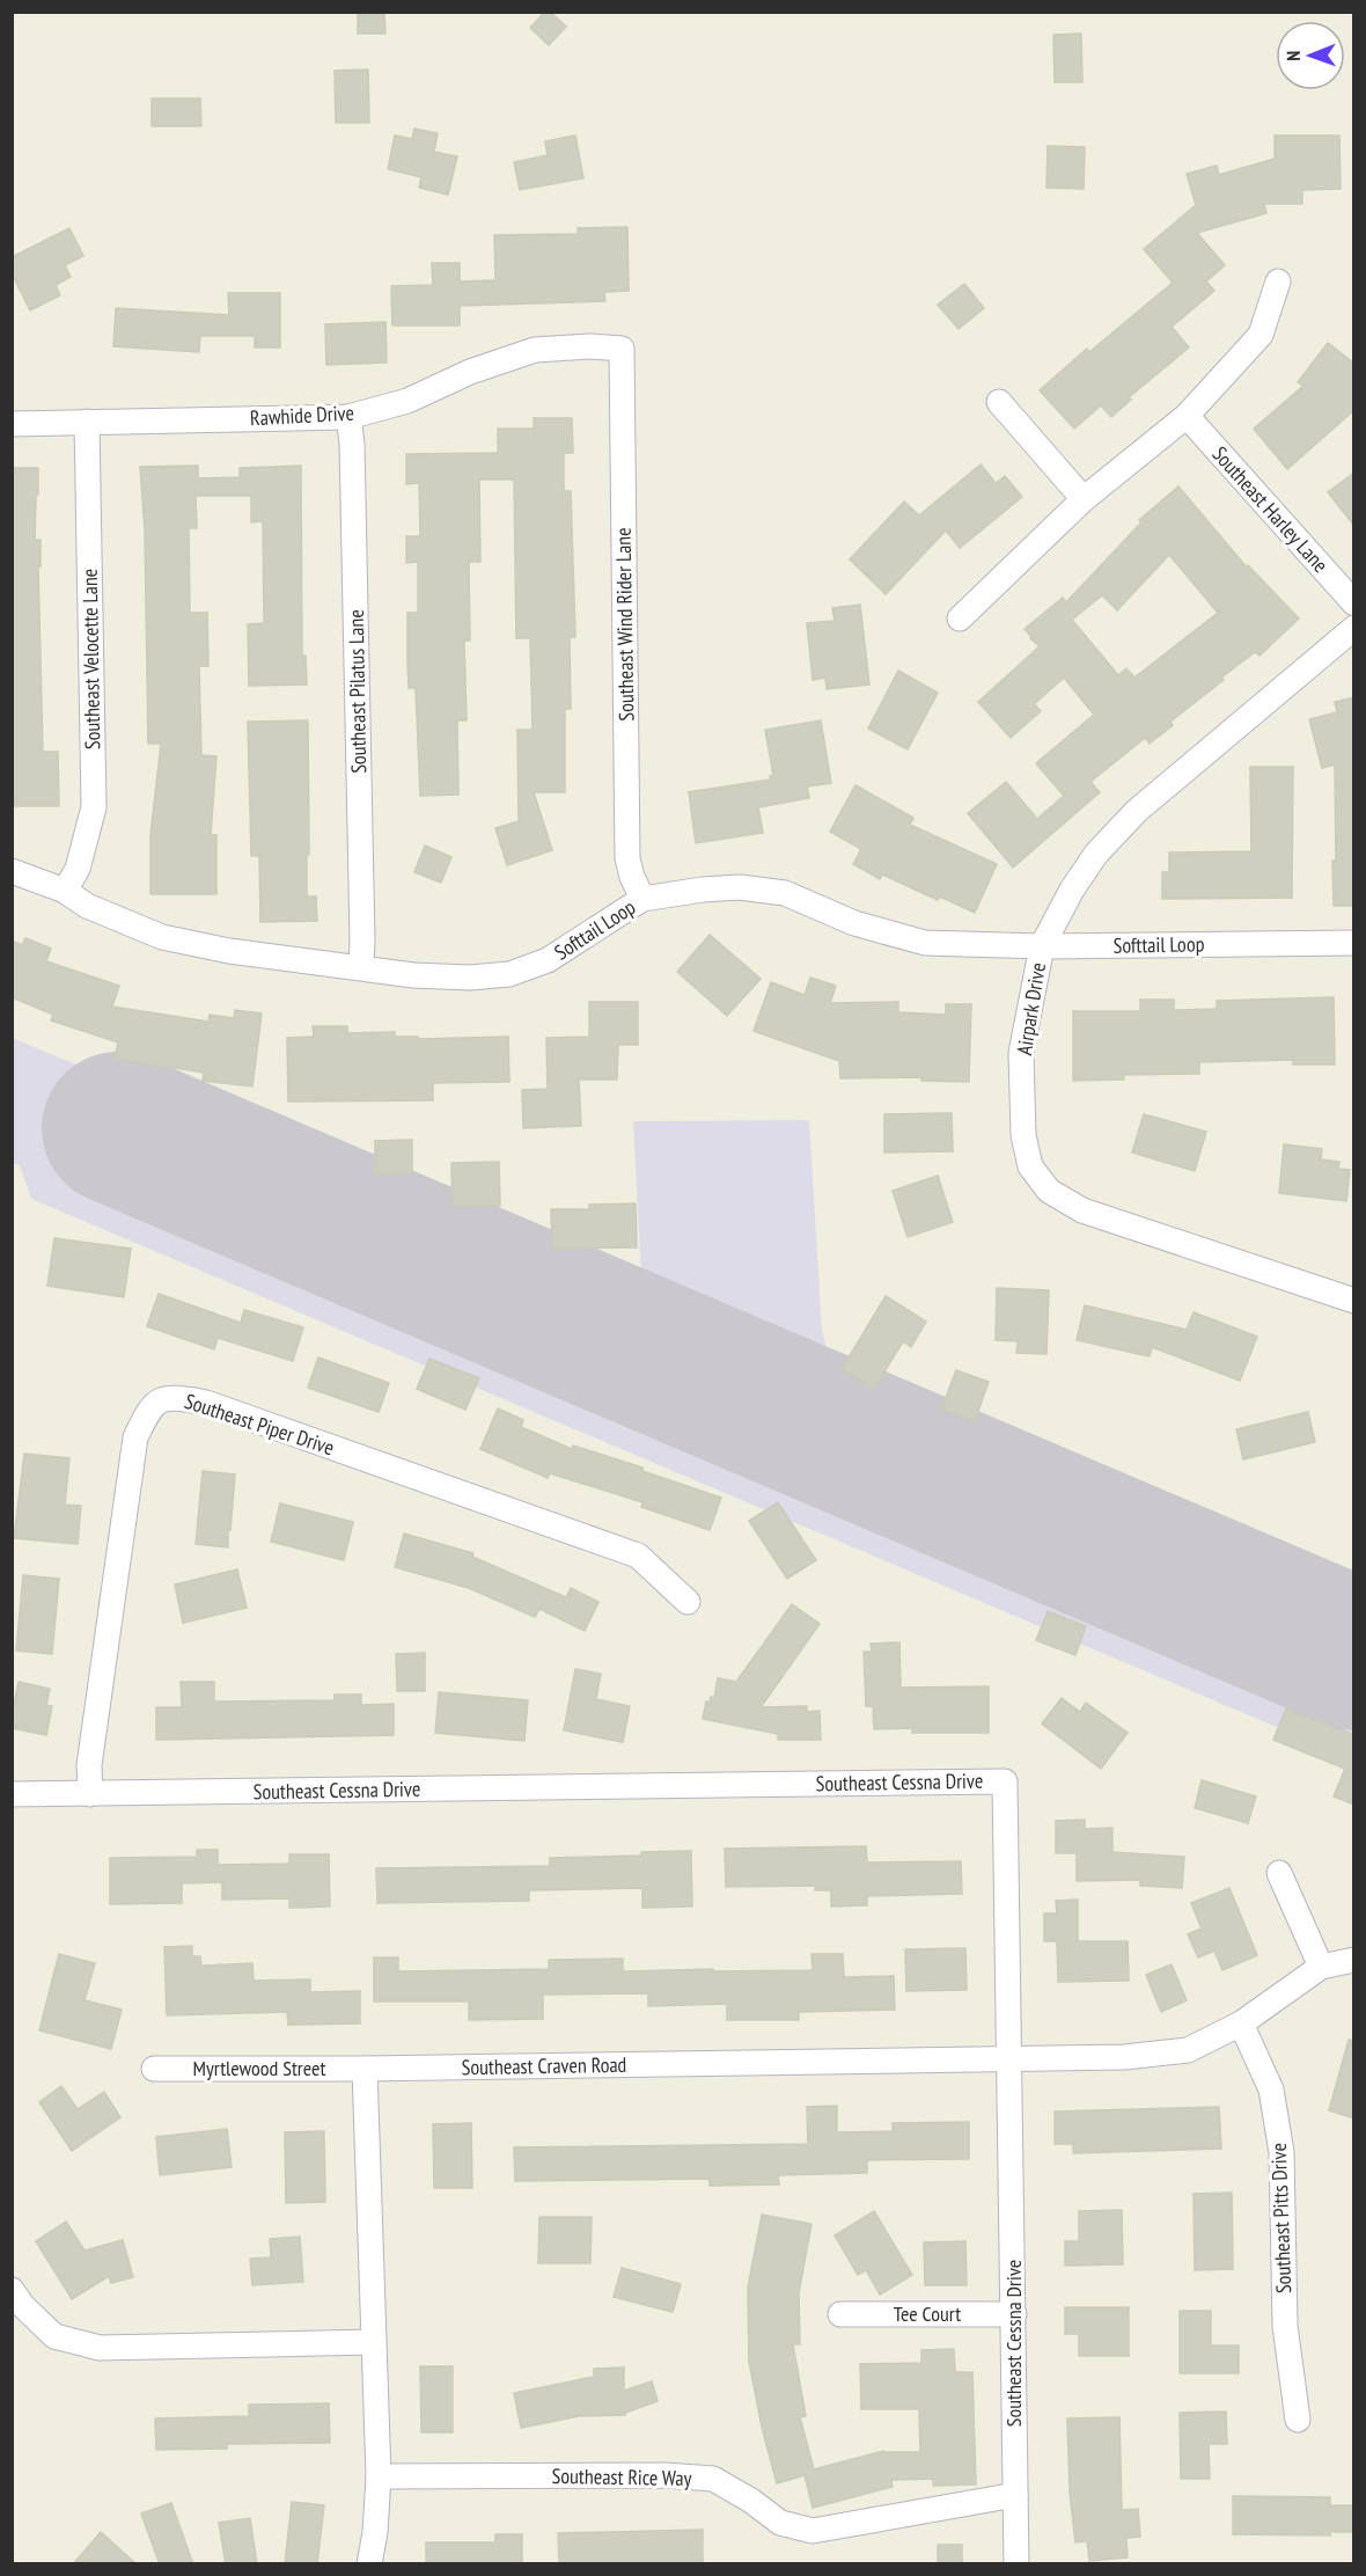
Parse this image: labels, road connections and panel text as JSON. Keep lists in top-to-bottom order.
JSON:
{
  "streets": {
    "street": [
      "Rawhide Drive",
      "Southeast Harley Lane",
      "Southeast Wind Rider Lane",
      "Southeast Velocette Lane",
      "Southeast Pilatus Lane",
      "Softtail Loop",
      "Airpark Drive",
      "Southeast Piper Drive",
      "Southeast Cessna Drive",
      "Southeast Craven Road",
      "Myrtlewood Street",
      "Southeast Pitts Drive",
      "Tee Court",
      "Southeast Rice Way"
    ]
  },
  "crossings": [
    ["Rawhide Drive", "Southeast Wind Rider Lane"],
    ["Rawhide Drive", "Southeast Velocette Lane"],
    ["Rawhide Drive", "Southeast Pilatus Lane"],
    ["Southeast Wind Rider Lane", "Softtail Loop"],
    ["Southeast Velocette Lane", "Softtail Loop"],
    ["Southeast Pilatus Lane", "Softtail Loop"],
    ["Softtail Loop", "Airpark Drive"],
    ["Southeast Piper Drive", "Southeast Cessna Drive"],
    ["Southeast Cessna Drive", "Southeast Craven Road"],
    ["Southeast Cessna Drive", "Tee Court"],
    ["Southeast Cessna Drive", "Southeast Rice Way"],
    ["Southeast Craven Road", "Myrtlewood Street"],
    ["Southeast Craven Road", "Southeast Pitts Drive"]
  ],
  "north": "left"
}
